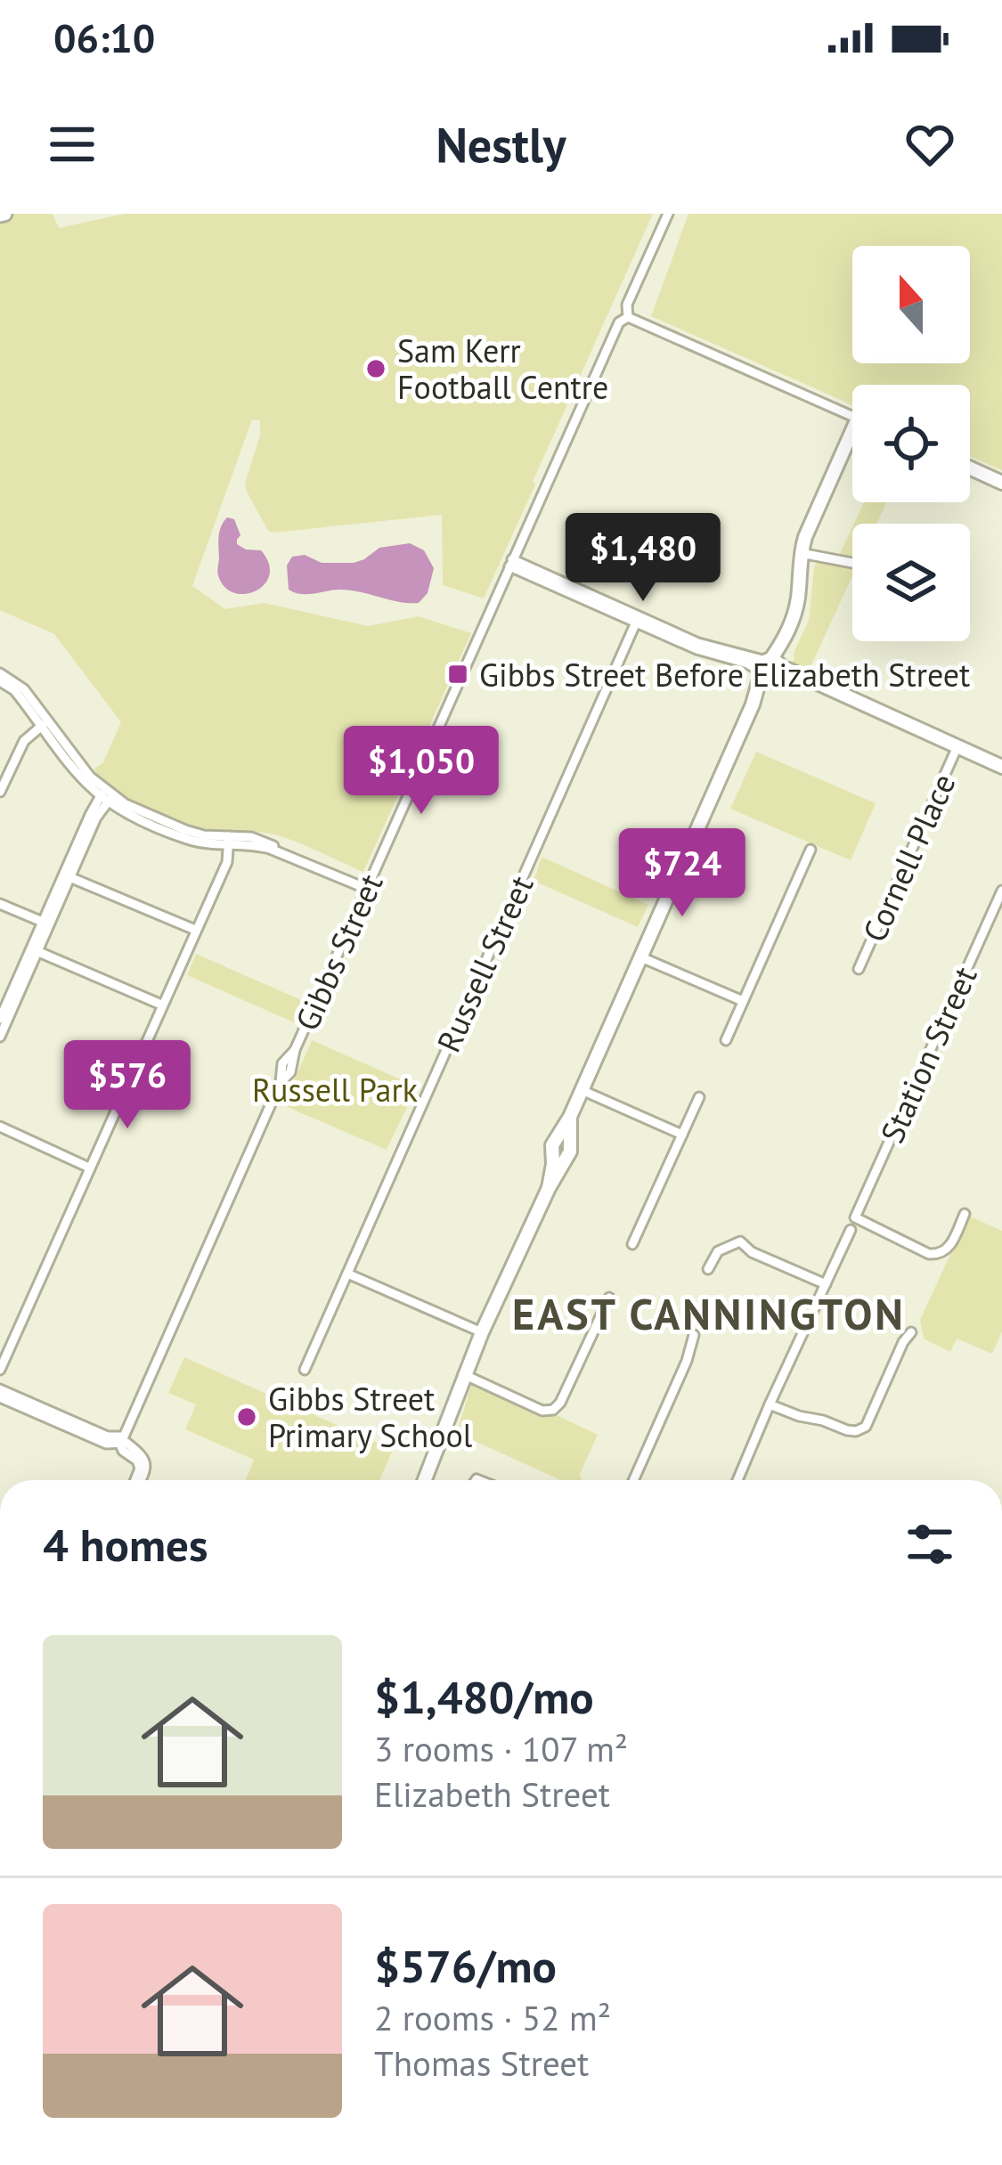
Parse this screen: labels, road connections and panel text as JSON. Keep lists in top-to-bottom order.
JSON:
{
  "streets": {
    "street": [
      "Cornell Place",
      "Gibbs Street",
      "Russell Street",
      "Station Street"
    ]
  },
  "districts": ["EAST CANNINGTON"],
  "parks": ["Russell Park"],
  "places": {
    "other": ["Sam Kerr Football Centre", "Gibbs Street Primary School"],
    "transit": ["Gibbs Street Before Elizabeth Street"]
  },
  "north": "top",
  "page": {
    "status": "06:10",
    "header": "Nestly",
    "price": [
      "$1,480",
      "$1,050",
      "$724",
      "$576"
    ],
    "heading": "4 homes",
    "list": [
      {
        "name": "$1,480/mo",
        "note": "3 rooms · 107 m² · Elizabeth Street"
      },
      {
        "name": "$576/mo",
        "note": "2 rooms · 52 m² · Thomas Street"
      }
    ]
  }
}
